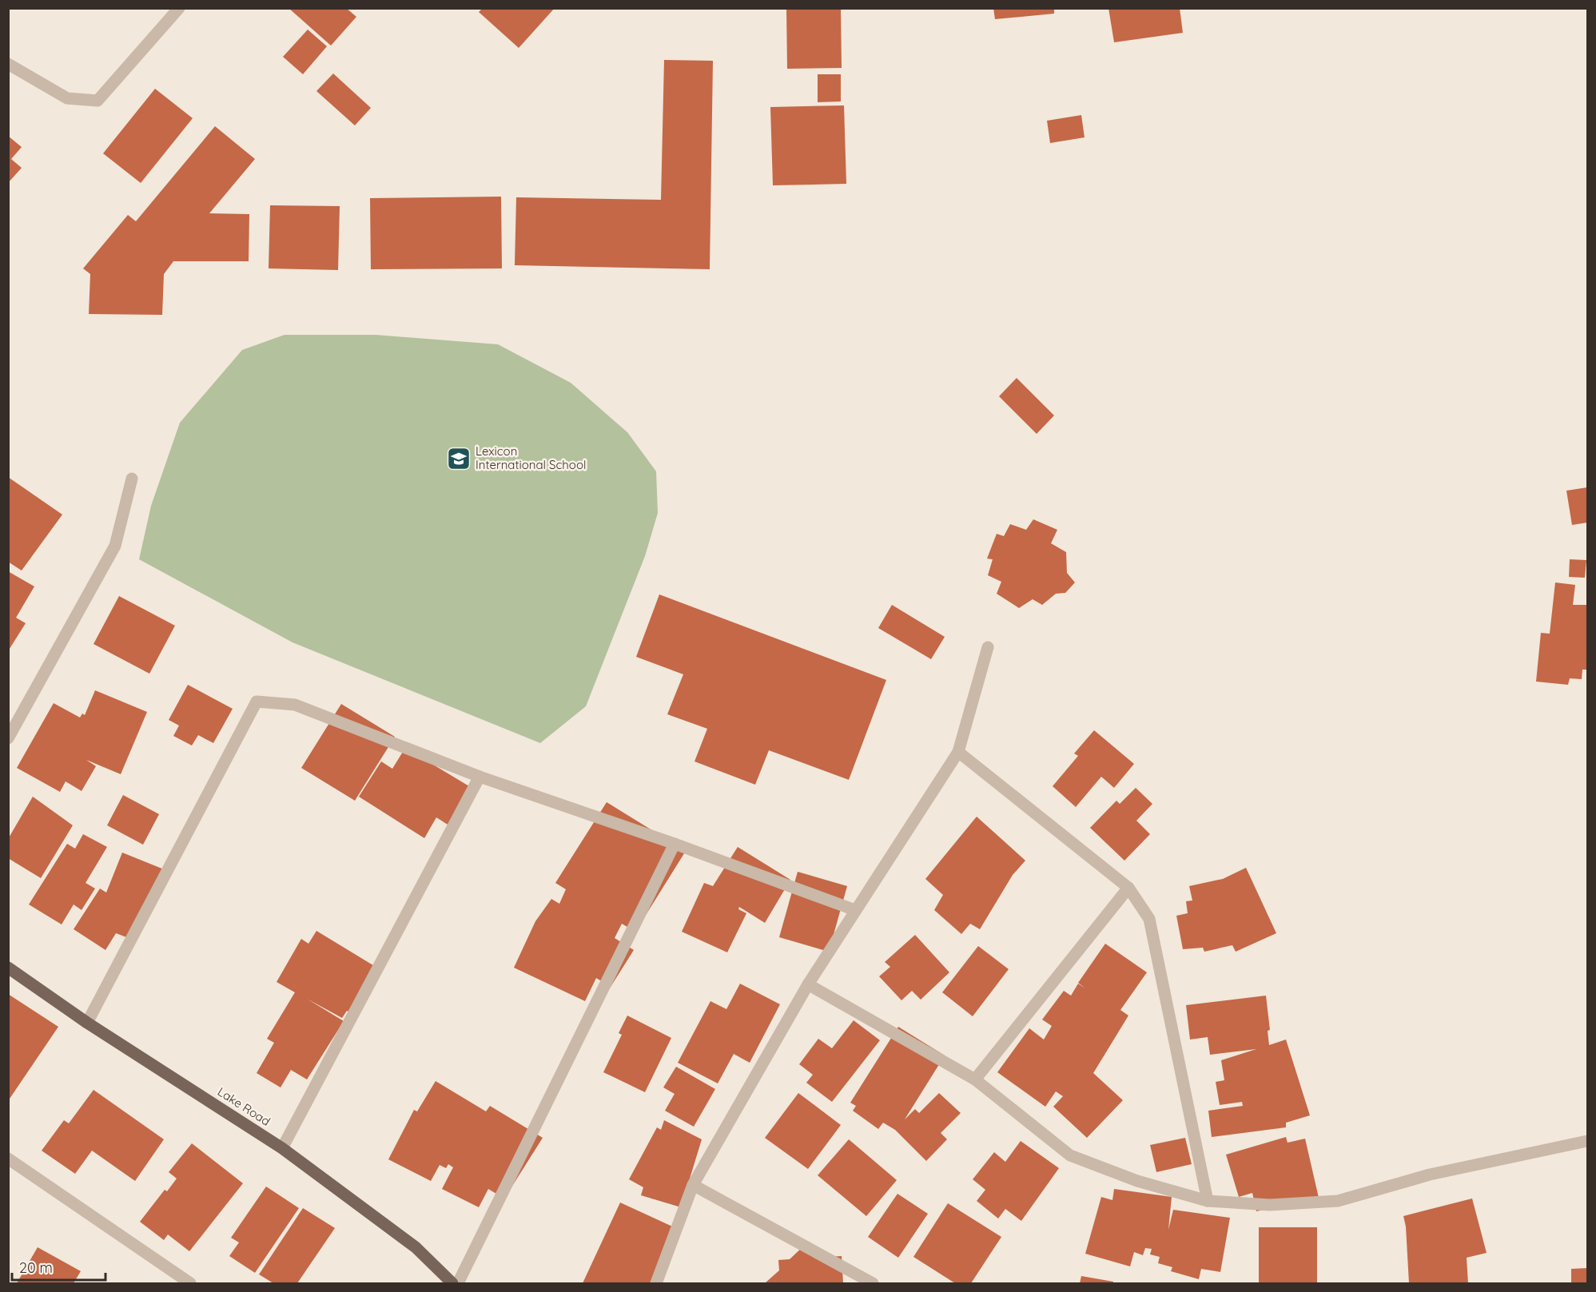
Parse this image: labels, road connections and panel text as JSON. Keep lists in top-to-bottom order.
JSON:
{
  "streets": {
    "main road": ["Lake Road"]
  },
  "places": {
    "school or university": ["Lexicon International School"]
  },
  "scale_bar": "20 m"
}
